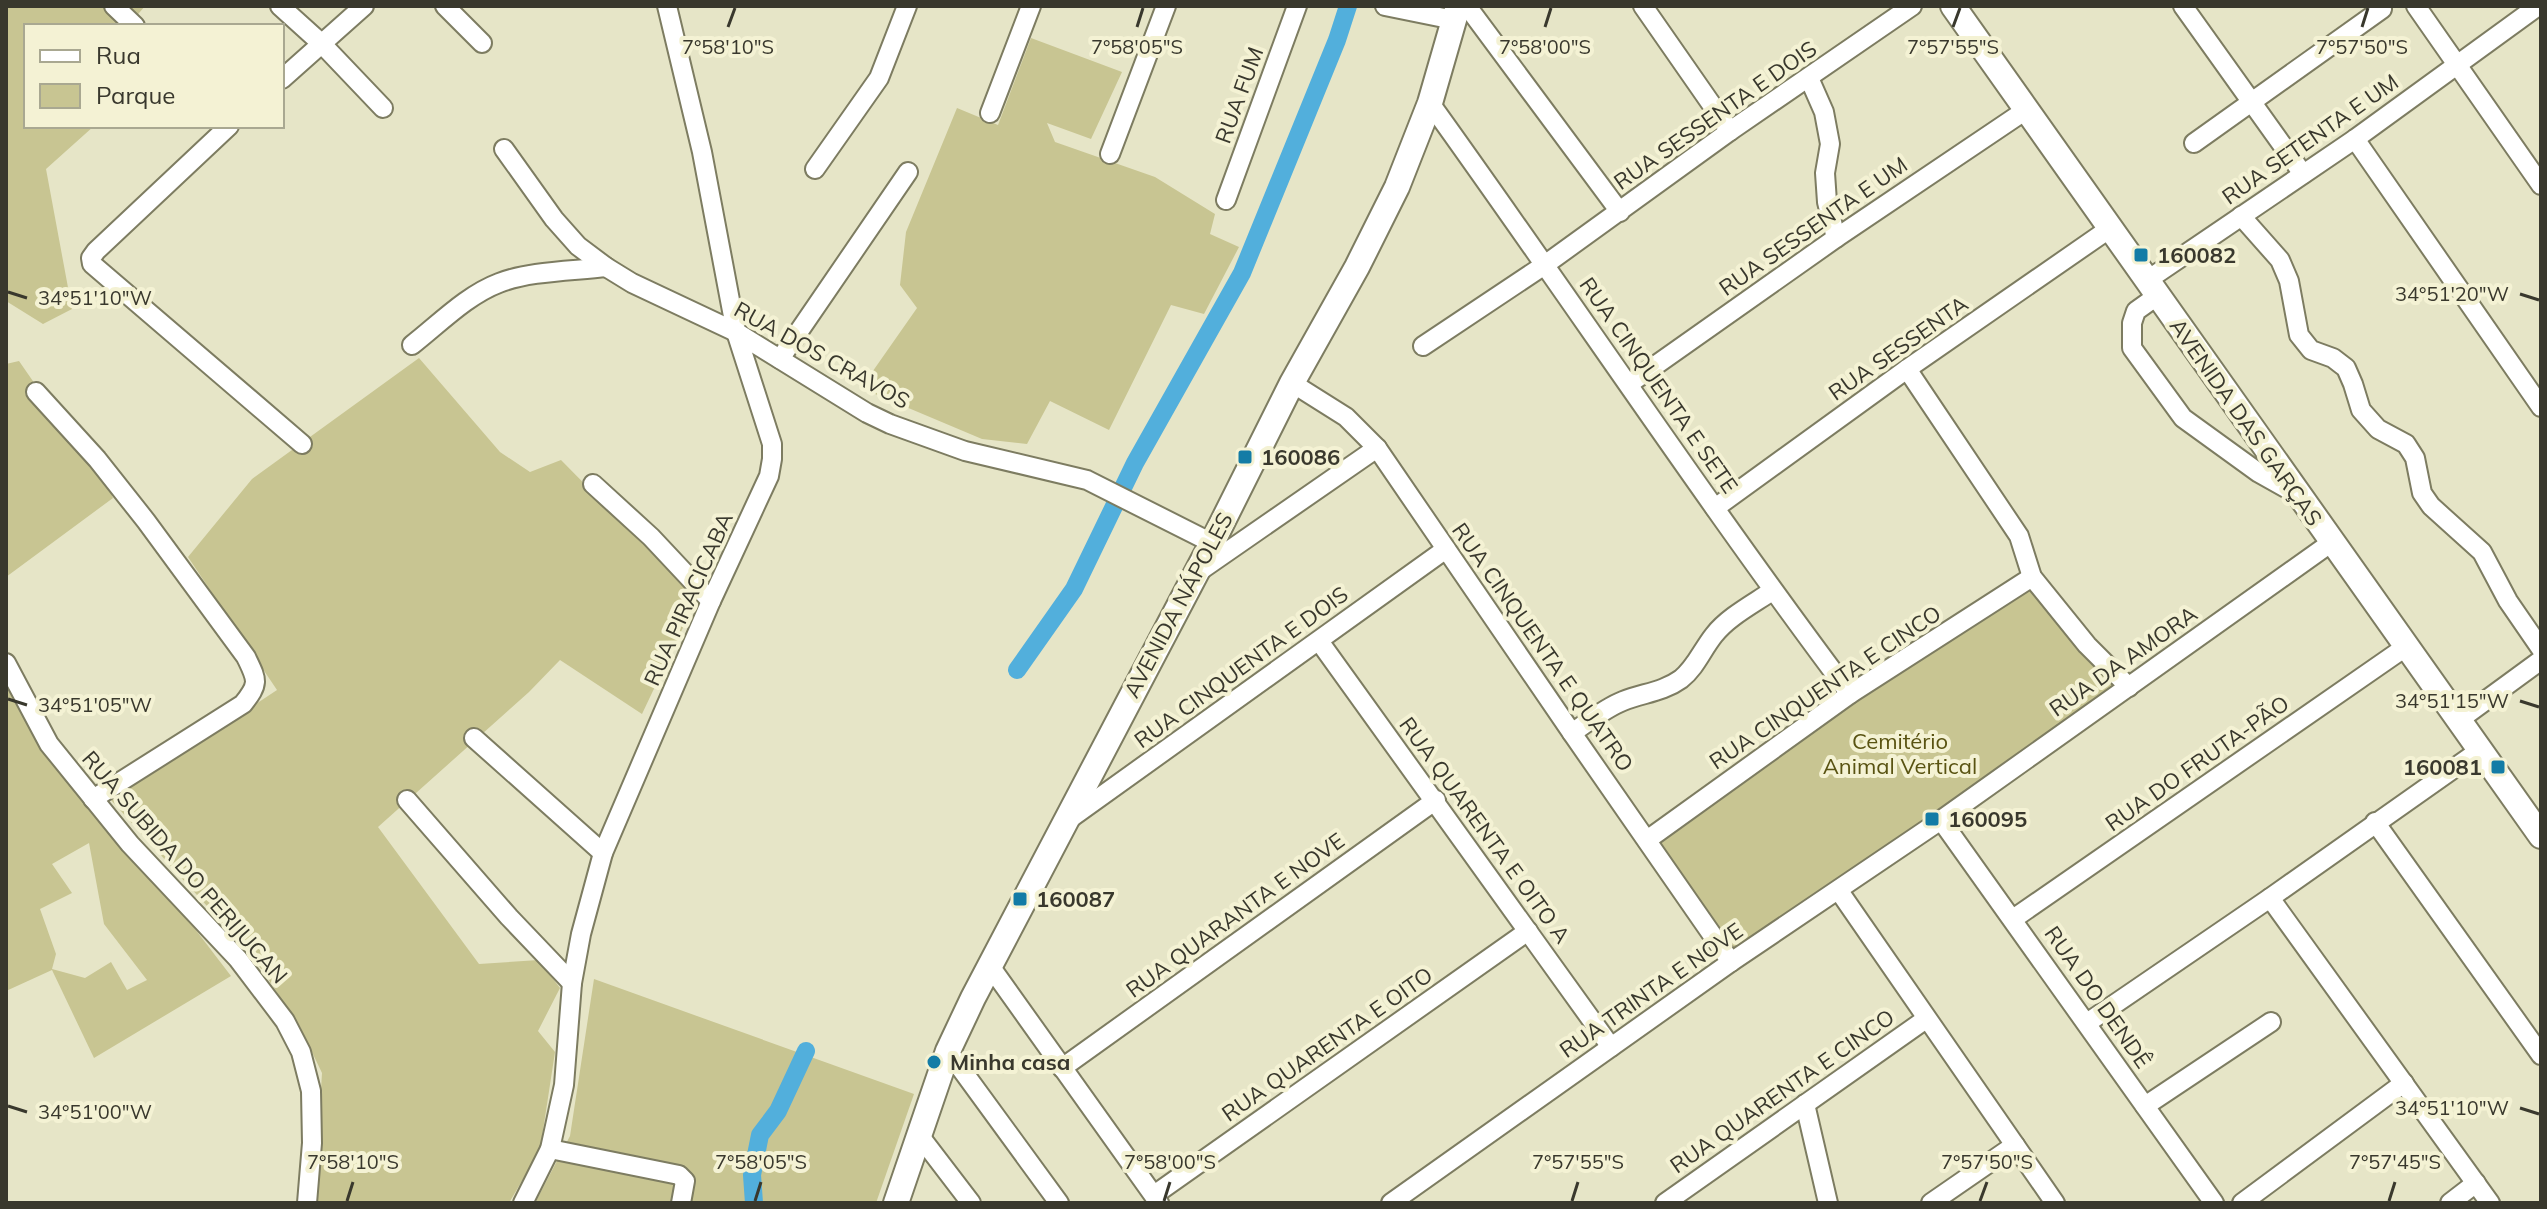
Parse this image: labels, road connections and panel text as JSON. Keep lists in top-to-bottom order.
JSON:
{
  "streets": {
    "main road": ["AVENIDA DAS GARÇAS", "AVENIDA NÁPOLES"],
    "street": [
      "RUA FUM",
      "RUA SESSENTA E DOIS",
      "RUA SETENTA E UM",
      "RUA SESSENTA E UM",
      "RUA SESSENTA",
      "RUA DOS CRAVOS",
      "RUA CINQUENTA E SETE",
      "RUA PIRACICABA",
      "RUA CINQUENTA E QUATRO",
      "RUA DA AMORA",
      "RUA CINQUENTA E DOIS",
      "RUA CINQUENTA E CINCO",
      "RUA DO FRUTA-PÃO",
      "RUA QUARENTA E OITO A",
      "RUA SUBIDA DO PERIJUCAN",
      "RUA QUARANTA E NOVE",
      "RUA TRINTA E NOVE",
      "RUA DO DENDÊ",
      "RUA QUARENTA E OITO",
      "RUA QUARENTA E CINCO"
    ]
  },
  "crossings": [
    ["RUA SESSENTA E DOIS", "RUA CINQUENTA E SETE"],
    ["RUA SETENTA E UM", "AVENIDA DAS GARÇAS"],
    ["RUA SESSENTA E UM", "RUA CINQUENTA E SETE"],
    ["RUA SESSENTA E UM", "AVENIDA DAS GARÇAS"],
    ["RUA SESSENTA", "RUA CINQUENTA E SETE"],
    ["RUA SESSENTA", "AVENIDA DAS GARÇAS"],
    ["RUA DOS CRAVOS", "RUA PIRACICABA"],
    ["RUA DOS CRAVOS", "AVENIDA NÁPOLES"],
    ["RUA CINQUENTA E SETE", "AVENIDA NÁPOLES"],
    ["RUA CINQUENTA E SETE", "RUA CINQUENTA E CINCO"],
    ["AVENIDA DAS GARÇAS", "RUA DA AMORA"],
    ["AVENIDA DAS GARÇAS", "RUA DO FRUTA-PÃO"],
    ["AVENIDA NÁPOLES", "RUA CINQUENTA E QUATRO"],
    ["AVENIDA NÁPOLES", "RUA CINQUENTA E DOIS"],
    ["RUA CINQUENTA E QUATRO", "RUA CINQUENTA E DOIS"],
    ["RUA CINQUENTA E QUATRO", "RUA CINQUENTA E CINCO"],
    ["RUA CINQUENTA E QUATRO", "RUA TRINTA E NOVE"],
    ["RUA DA AMORA", "RUA TRINTA E NOVE"],
    ["RUA DA AMORA", "RUA DO DENDÊ"],
    ["RUA CINQUENTA E DOIS", "RUA QUARENTA E OITO A"],
    ["RUA DO FRUTA-PÃO", "RUA DO DENDÊ"],
    ["RUA QUARENTA E OITO A", "RUA QUARANTA E NOVE"],
    ["RUA QUARENTA E OITO A", "RUA TRINTA E NOVE"],
    ["RUA QUARENTA E OITO A", "RUA QUARENTA E OITO"],
    ["RUA TRINTA E NOVE", "RUA DO DENDÊ"]
  ],
  "parks": ["Cemitério Animal Vertical"],
  "places": {
    "transit": [
      "160082",
      "160086",
      "160081",
      "160095",
      "160087"
    ],
    "other": ["Minha casa"]
  },
  "legend": ["Rua", "Parque"],
  "coordinates": [
    "7°58'10\"S",
    "7°58'05\"S",
    "7°58'00\"S",
    "7°57'55\"S",
    "7°57'50\"S",
    "34°51'20\"W",
    "34°51'10\"W",
    "34°51'15\"W",
    "34°51'05\"W",
    "34°51'00\"W",
    "7°57'45\"S"
  ]
}
